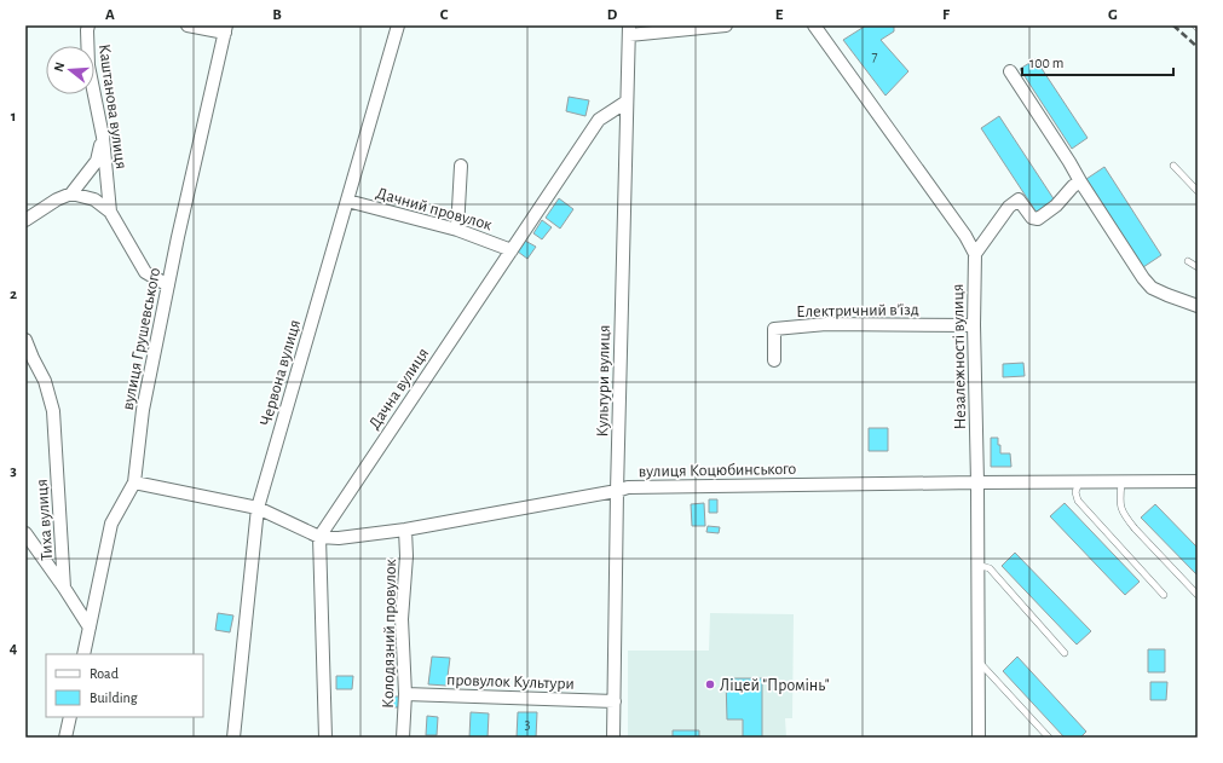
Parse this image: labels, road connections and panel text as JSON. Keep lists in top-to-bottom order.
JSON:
{
  "streets": {
    "street": [
      "Каштанова вулиця",
      "Дачний провулок",
      "Електричний в’їзд",
      "вулиця Грушевського",
      "Незалежності вулиця",
      "Червона вулиця",
      "Культури вулиця",
      "Дачна вулиця",
      "вулиця Коцюбинського",
      "Тиха вулиця",
      "Колодязний провулок",
      "провулок Культури"
    ]
  },
  "crossings": [
    ["Каштанова вулиця", "вулиця Грушевського"],
    ["Дачний провулок", "Червона вулиця"],
    ["Дачний провулок", "Дачна вулиця"],
    ["Електричний в’їзд", "Незалежності вулиця"],
    ["вулиця Грушевського", "вулиця Коцюбинського"],
    ["Незалежності вулиця", "вулиця Коцюбинського"],
    ["Червона вулиця", "вулиця Коцюбинського"],
    ["Культури вулиця", "Дачна вулиця"],
    ["Культури вулиця", "вулиця Коцюбинського"],
    ["Культури вулиця", "провулок Культури"],
    ["Дачна вулиця", "вулиця Коцюбинського"],
    ["вулиця Коцюбинського", "Колодязний провулок"],
    ["Колодязний провулок", "провулок Культури"]
  ],
  "places": ["Ліцей \"Промінь\""],
  "house_numbers": ["7", "3"],
  "legend": ["Road", "Building"],
  "scale_bar": "100 m",
  "north": "left",
  "grid": {
    "columns": [
      "A",
      "B",
      "C",
      "D",
      "E",
      "F",
      "G"
    ],
    "rows": [
      "1",
      "2",
      "3",
      "4"
    ]
  }
}
